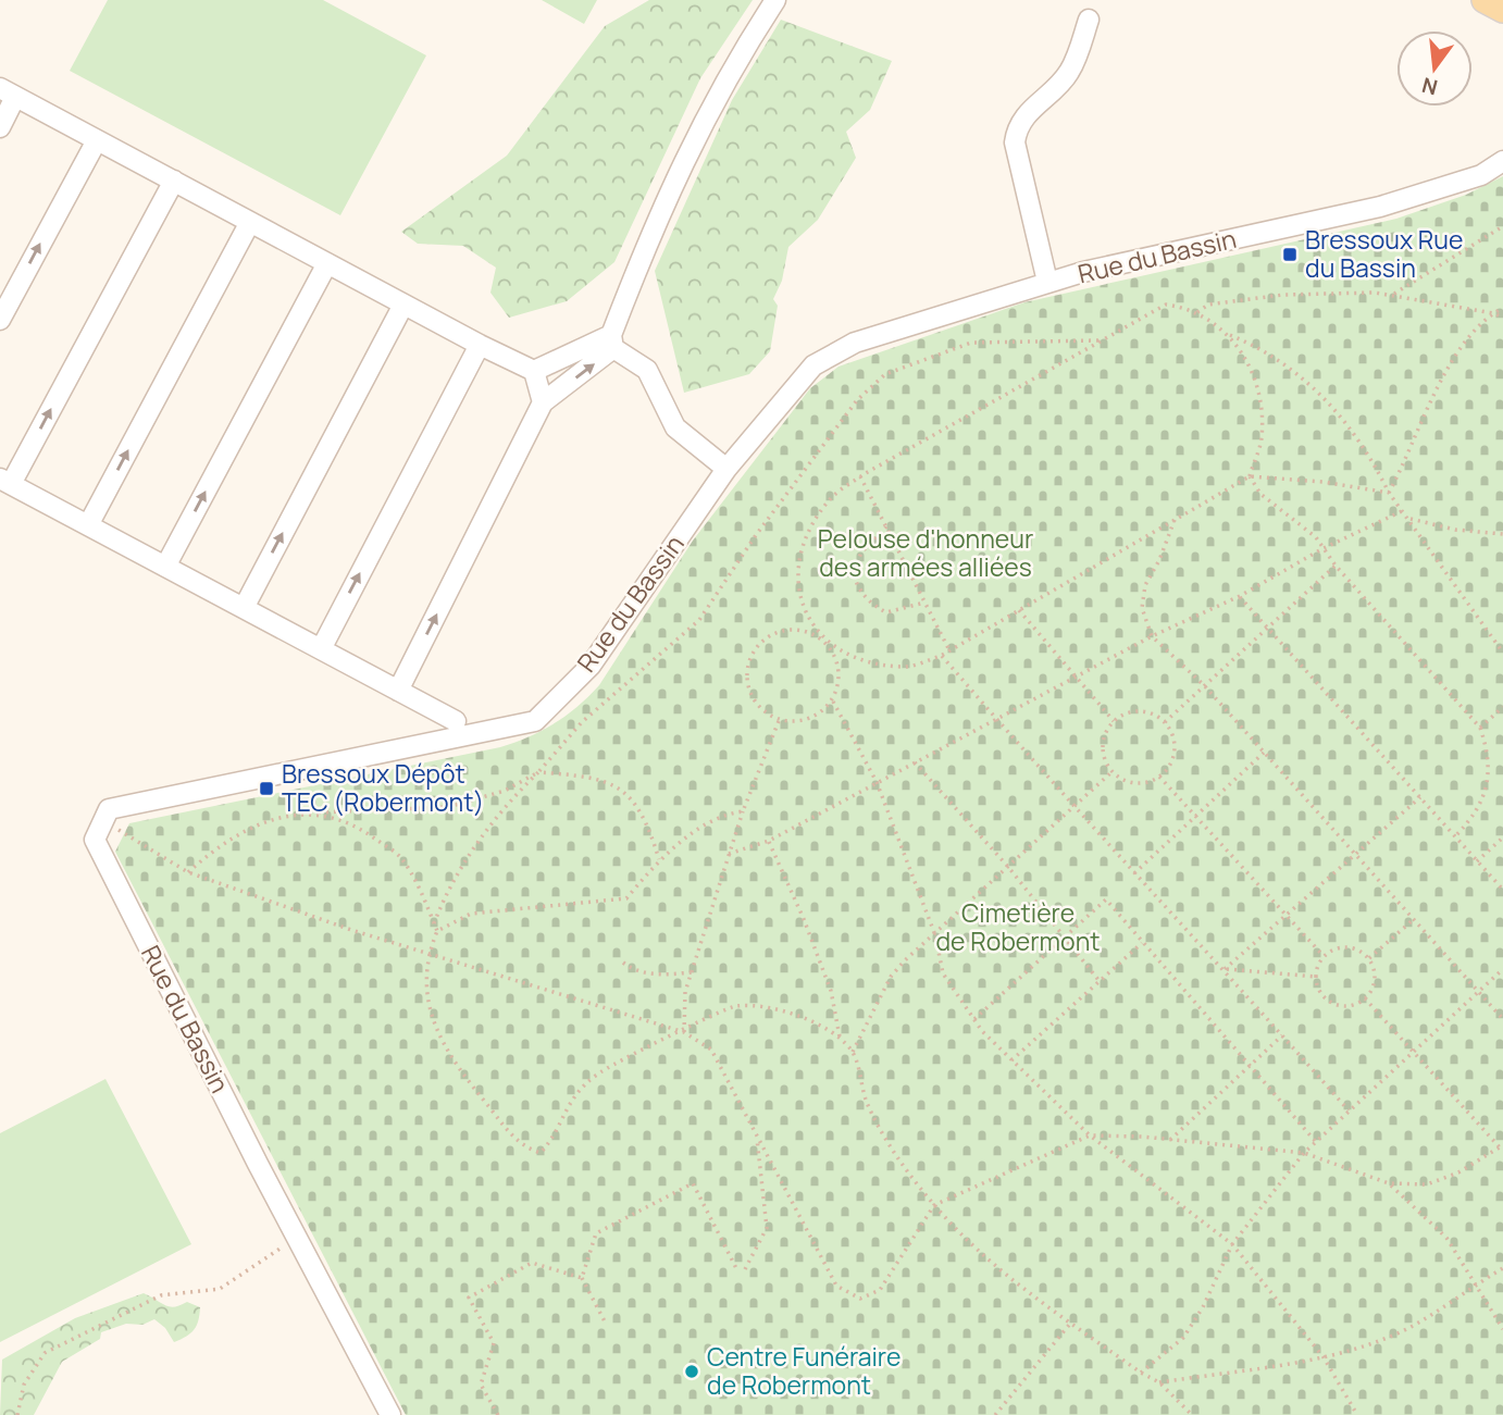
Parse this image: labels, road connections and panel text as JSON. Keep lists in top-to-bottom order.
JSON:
{
  "streets": {
    "street": ["Rue du Bassin"]
  },
  "parks": ["Pelouse d'honneur des armées alliées", "Cimetière de Robermont"],
  "places": {
    "transit": ["Bressoux Rue du Bassin", "Bressoux Dépôt TEC (Robermont)"],
    "other": ["Centre Funéraire de Robermont"]
  },
  "north": "bottom"
}
